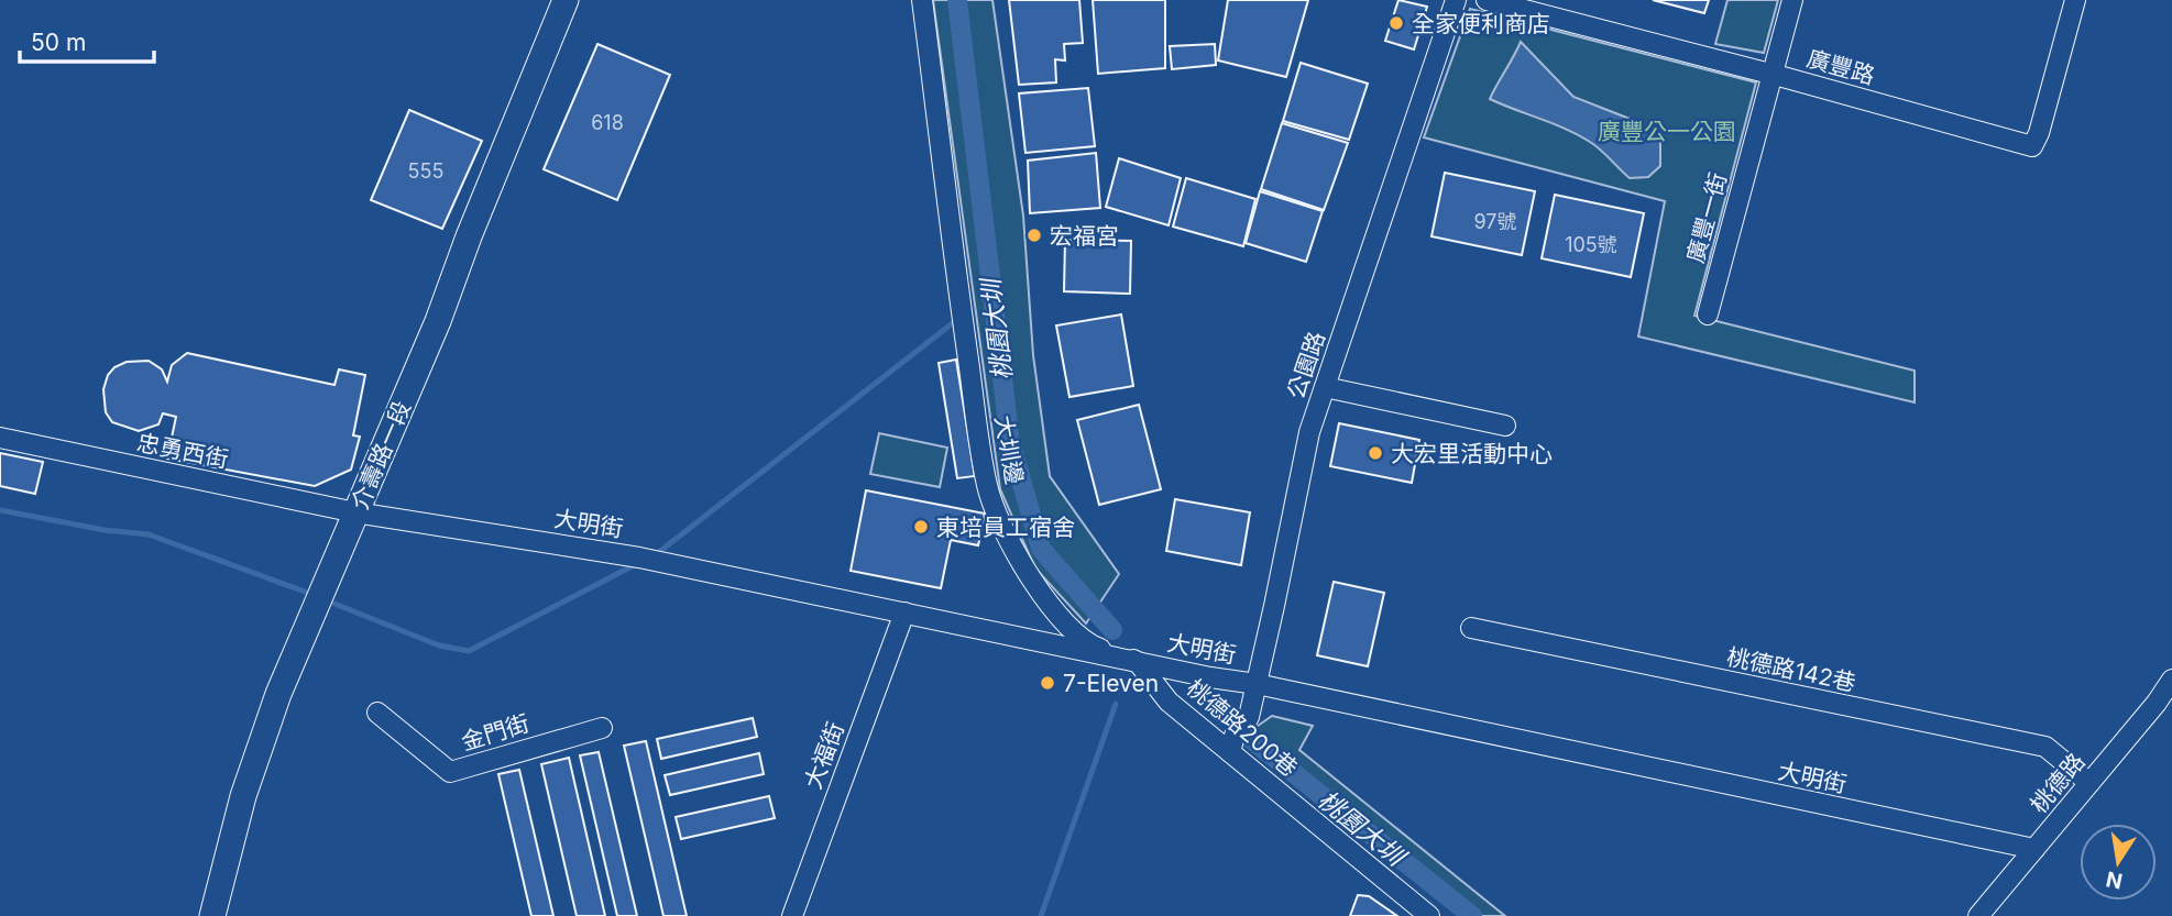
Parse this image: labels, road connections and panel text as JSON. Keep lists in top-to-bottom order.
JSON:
{
  "streets": {
    "main road": ["介壽路一段"],
    "street": [
      "廣豐路",
      "廣豐一街",
      "公園路",
      "大圳邊",
      "忠勇西街",
      "大明街",
      "桃德路142巷",
      "桃德路200巷",
      "金門街",
      "大福街",
      "桃德路"
    ]
  },
  "crossings": [
    ["廣豐路", "廣豐一街"],
    ["公園路", "大明街"],
    ["公園路", "桃德路200巷"],
    ["大圳邊", "大明街"],
    ["大圳邊", "桃德路200巷"],
    ["忠勇西街", "介壽路一段"],
    ["忠勇西街", "大明街"],
    ["介壽路一段", "大明街"],
    ["大明街", "桃德路200巷"],
    ["大明街", "大福街"],
    ["大明街", "桃德路"],
    ["桃德路142巷", "桃德路"]
  ],
  "water": ["桃園大圳"],
  "parks": ["廣豐公一公園"],
  "places": [
    "全家便利商店",
    "宏福宮",
    "大宏里活動中心",
    "東培員工宿舍",
    "7-Eleven"
  ],
  "house_numbers": [
    "618",
    "555",
    "97號",
    "105號"
  ],
  "scale_bar": "50 m",
  "north": "bottom"
}
